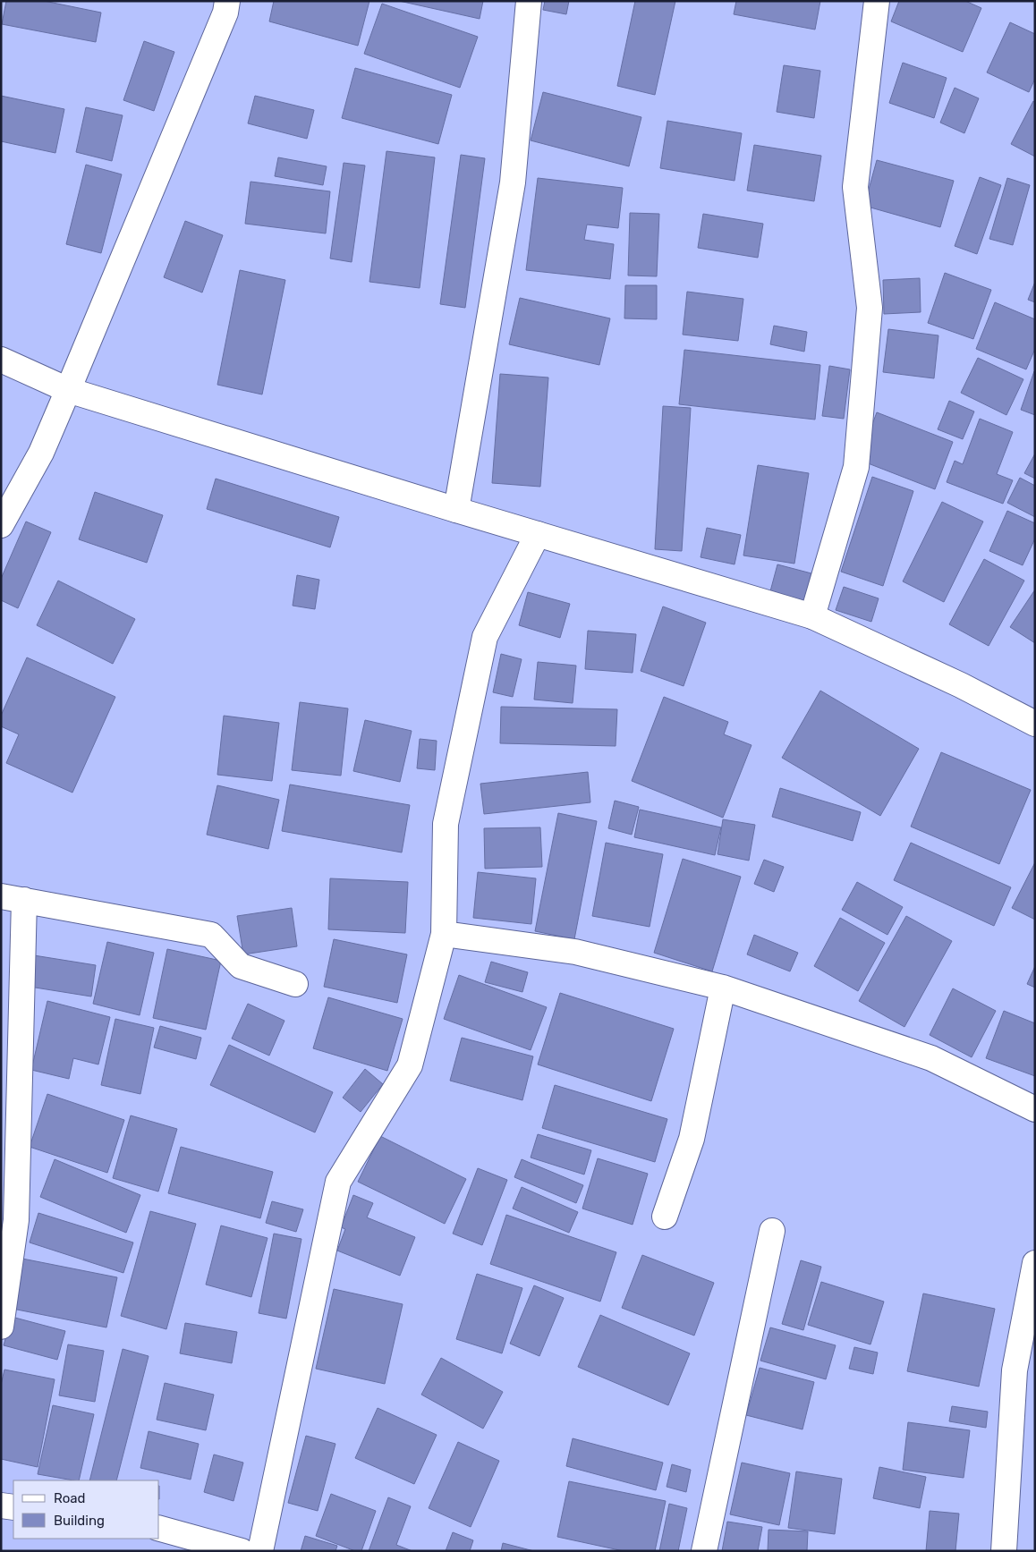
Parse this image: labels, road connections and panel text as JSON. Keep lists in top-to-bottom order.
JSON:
{
  "legend": ["Road", "Building"]
}
